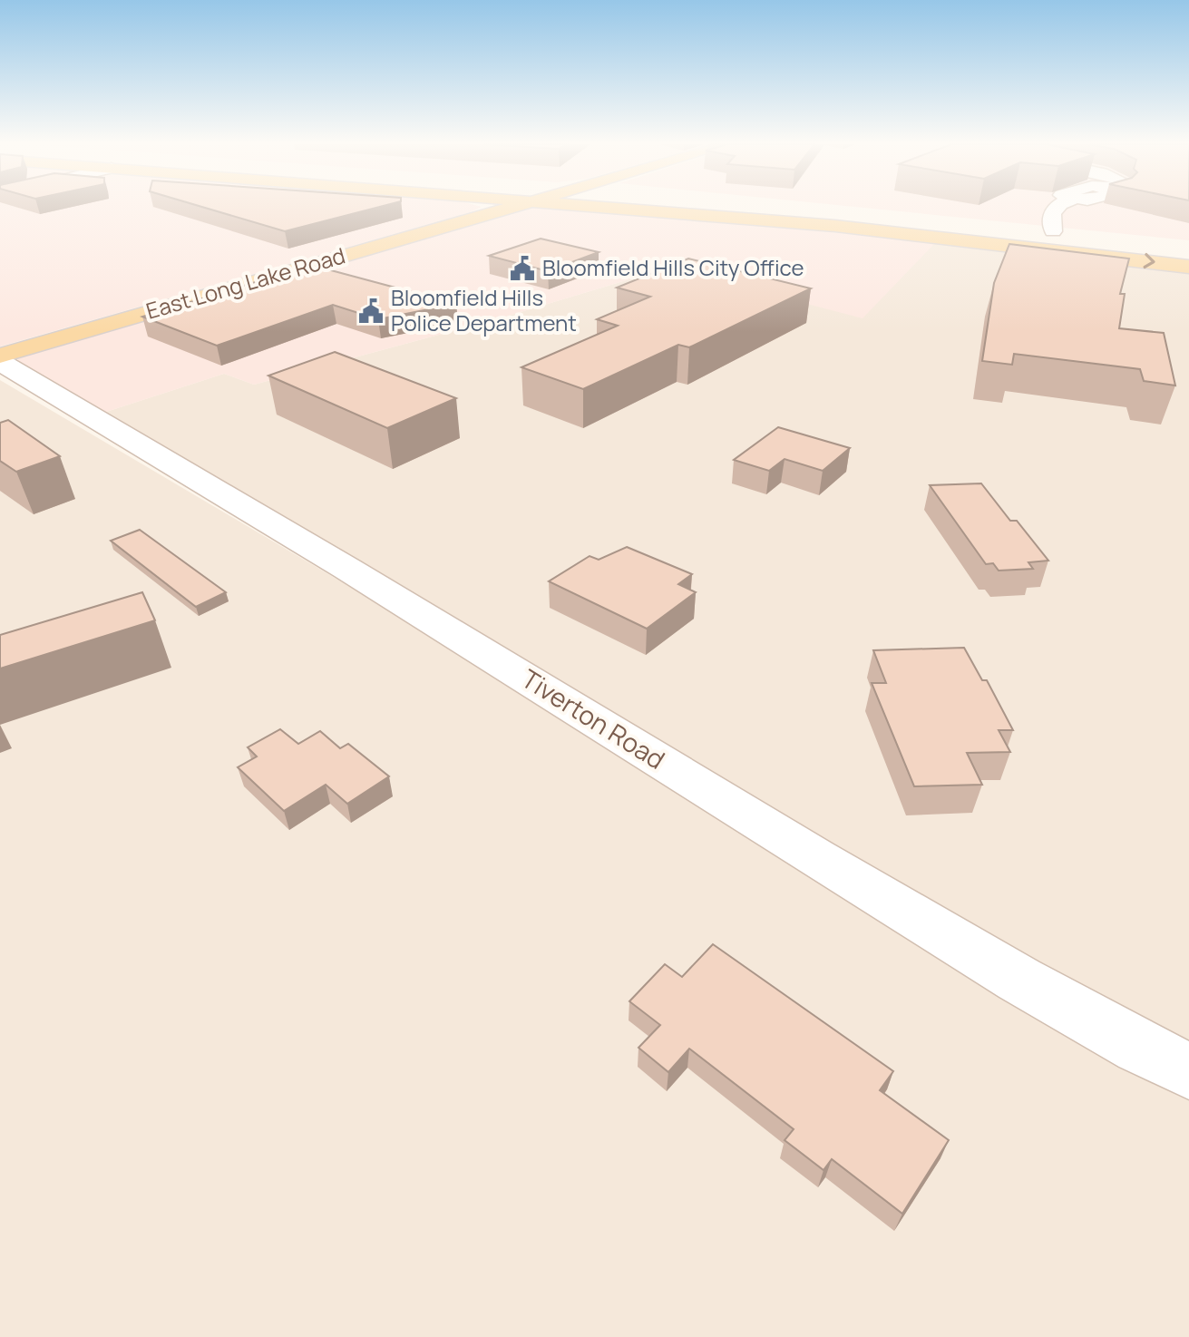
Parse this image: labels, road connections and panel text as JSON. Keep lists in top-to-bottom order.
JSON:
{
  "streets": {
    "main road": ["East Long Lake Road"],
    "street": ["Tiverton Road"]
  },
  "places": {
    "public building": ["Bloomfield Hills City Office", "Bloomfield Hills Police Department"]
  }
}
